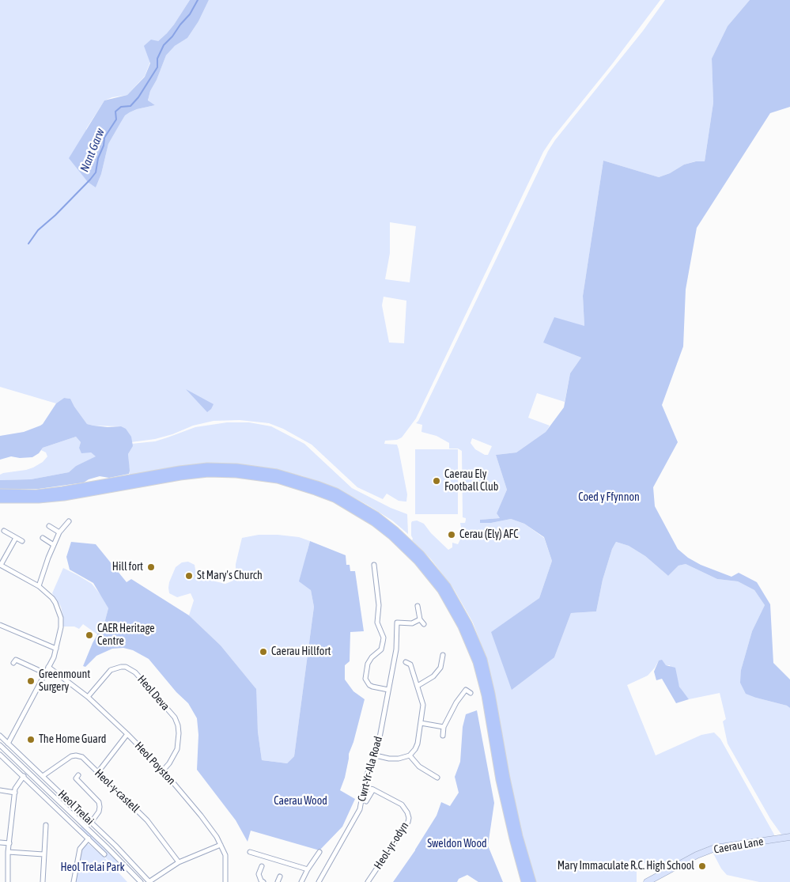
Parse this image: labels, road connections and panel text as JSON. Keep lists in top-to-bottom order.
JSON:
{
  "streets": {
    "street": [
      "Heol Deva",
      "Heol Poyston",
      "Cwrt-Yr-Ala Road",
      "Heol-y-castell",
      "Heol Trelai",
      "Heol-yr-odyn",
      "Caerau Lane"
    ]
  },
  "crossings": [
    ["Heol Deva", "Heol Poyston"],
    ["Cwrt-Yr-Ala Road", "Heol-yr-odyn"],
    ["Heol-y-castell", "Heol Trelai"]
  ],
  "water": ["Nant Garw"],
  "parks": [
    "Coed y Ffynnon",
    "Caerau Wood",
    "Sweldon Wood",
    "Heol Trelai Park"
  ],
  "places": [
    "Caerau Ely Football Club",
    "Cerau (Ely) AFC",
    "Hill fort",
    "St Mary's Church",
    "CAER Heritage Centre",
    "Caerau Hillfort",
    "Greenmount Surgery",
    "The Home Guard",
    "Mary Immaculate R.C. High School"
  ]
}
